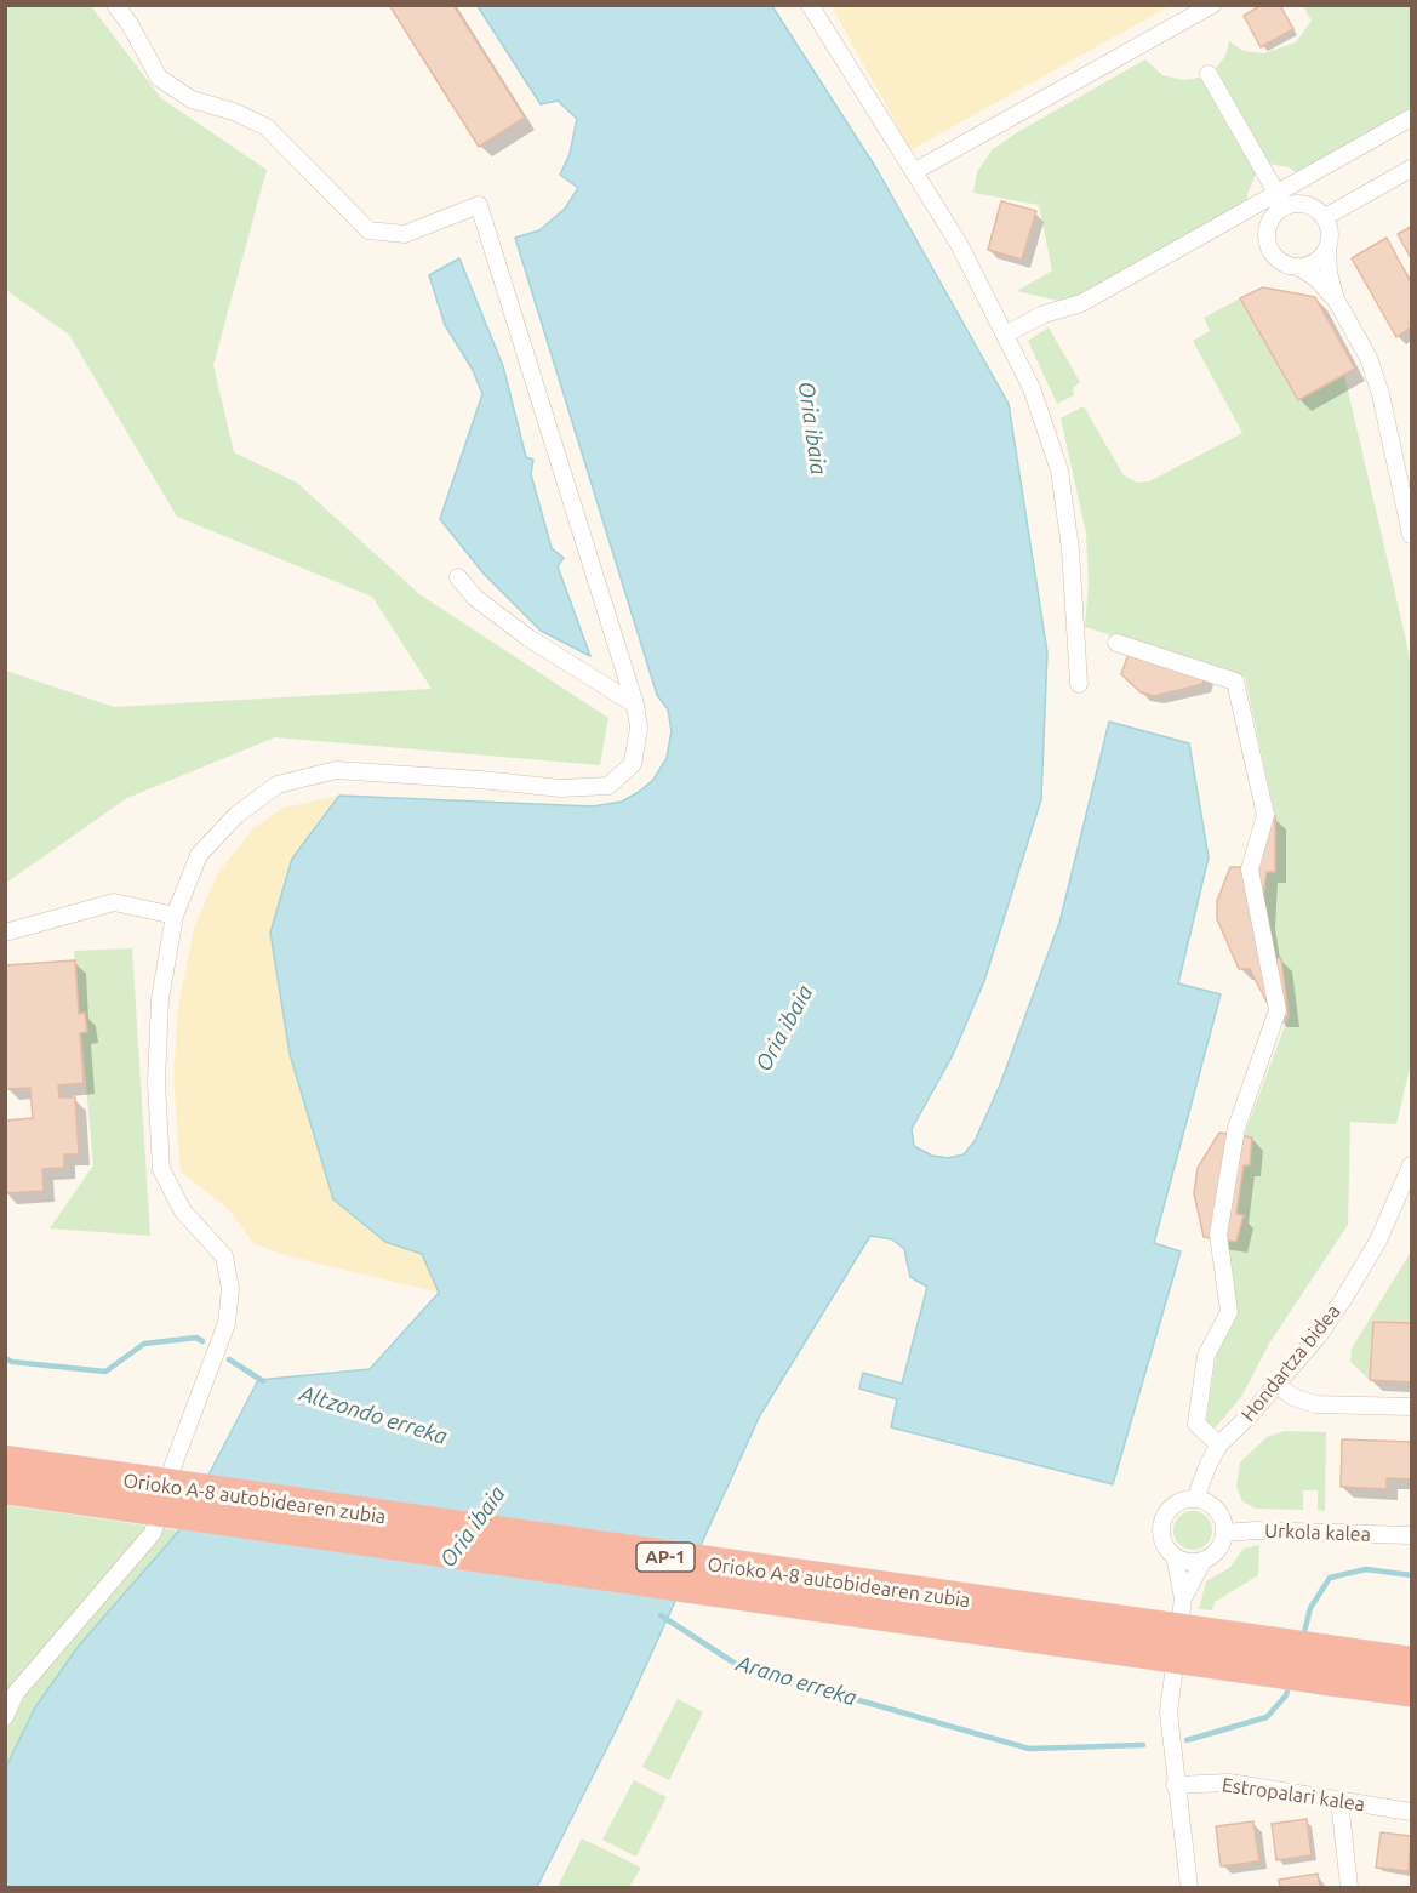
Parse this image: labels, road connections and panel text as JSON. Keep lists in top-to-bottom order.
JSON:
{
  "streets": {
    "highway": ["Orioko A-8 autobidearen zubia", "AP-1"],
    "street": ["Hondartza bidea", "Urkola kalea", "Estropalari kalea"]
  },
  "crossings": [
    ["Hondartza bidea", "Urkola kalea"],
    ["Orioko A-8 autobidearen zubia", "AP-1"]
  ],
  "water": ["Oria ibaia", "Altzondo erreka", "Arano erreka"]
}
